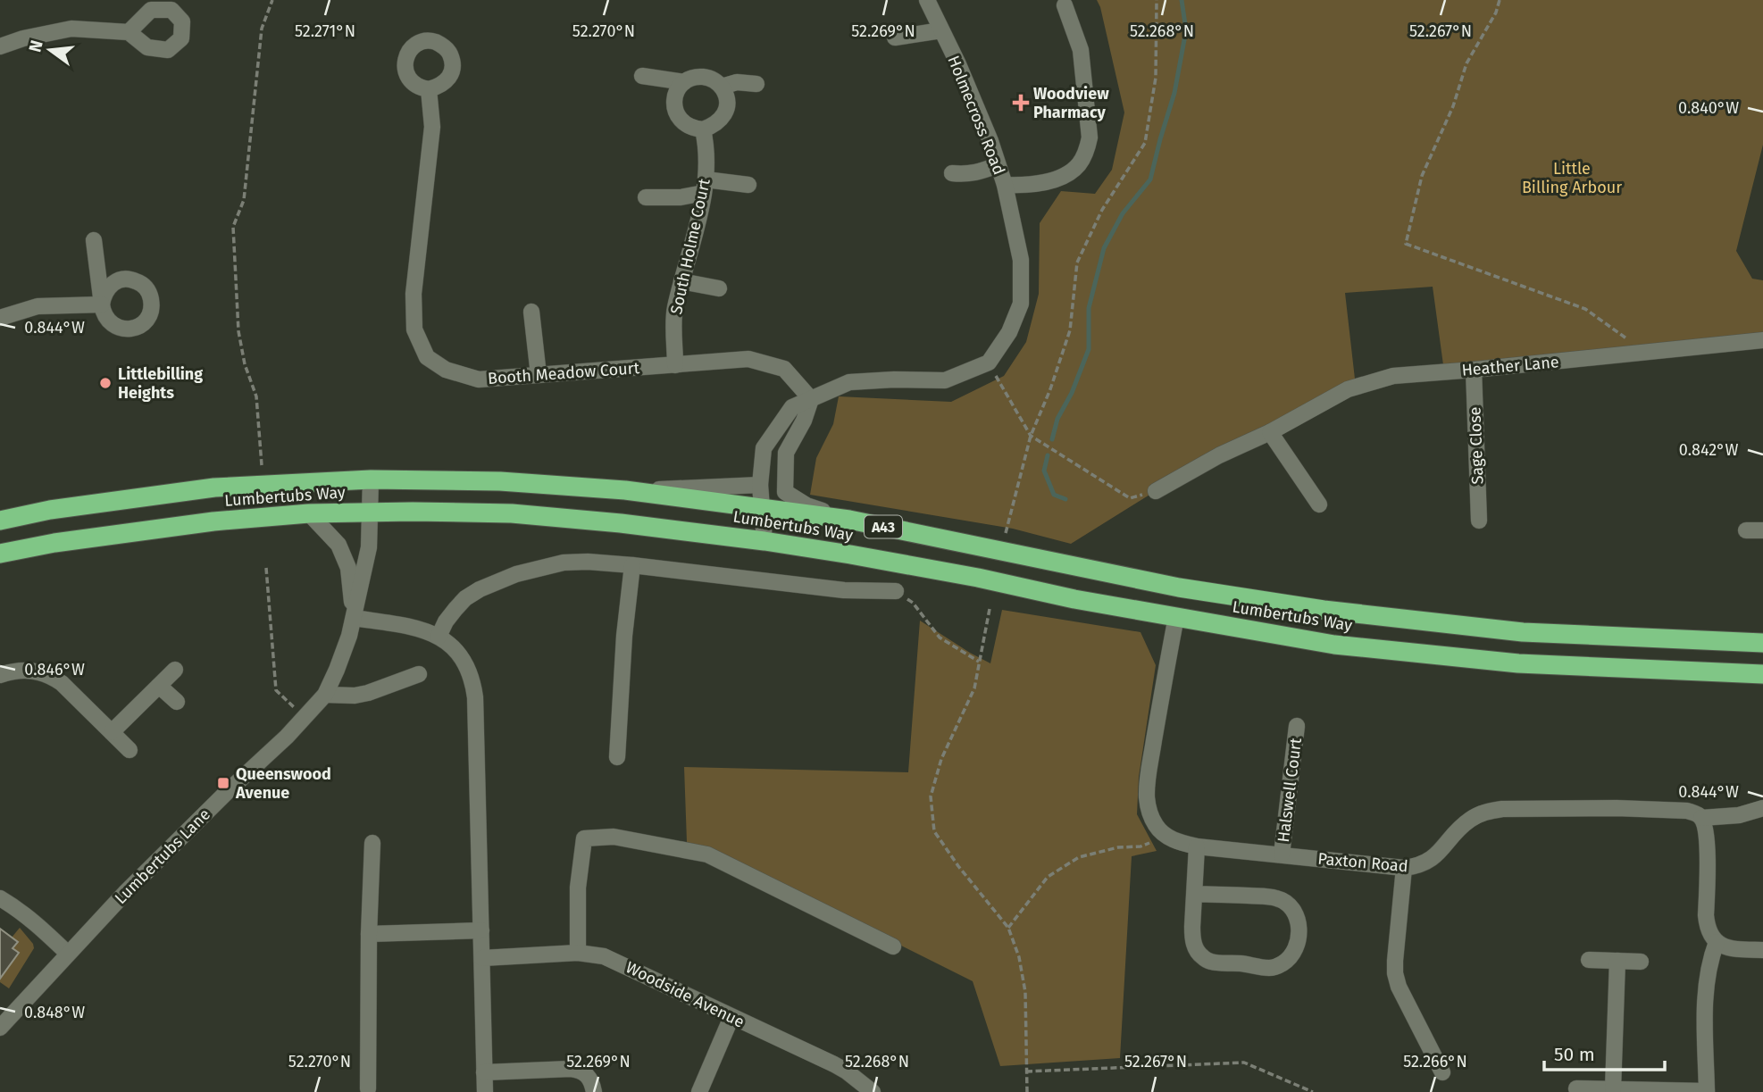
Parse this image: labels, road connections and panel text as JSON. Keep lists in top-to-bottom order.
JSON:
{
  "streets": {
    "highway": ["Lumbertubs Way", "A43"],
    "street": [
      "Holmecross Road",
      "South Holme Court",
      "Heather Lane",
      "Booth Meadow Court",
      "Sage Close",
      "Halswell Court",
      "Lumbertubs Lane",
      "Paxton Road",
      "Woodside Avenue"
    ]
  },
  "crossings": [
    ["South Holme Court", "Booth Meadow Court"],
    ["Heather Lane", "Sage Close"],
    ["Lumbertubs Way", "Lumbertubs Lane"],
    ["Halswell Court", "Paxton Road"]
  ],
  "parks": ["Little Billing Arbour"],
  "places": {
    "health": ["Woodview Pharmacy"],
    "other": ["Littlebilling Heights"],
    "transit": ["Queenswood Avenue"]
  },
  "scale_bar": "50 m",
  "north": "left",
  "coordinates": [
    "52.271°N",
    "52.270°N",
    "52.269°N",
    "52.268°N",
    "52.267°N",
    "0.840°W",
    "0.844°W",
    "0.842°W",
    "0.846°W",
    "0.848°W",
    "52.266°N"
  ]
}
